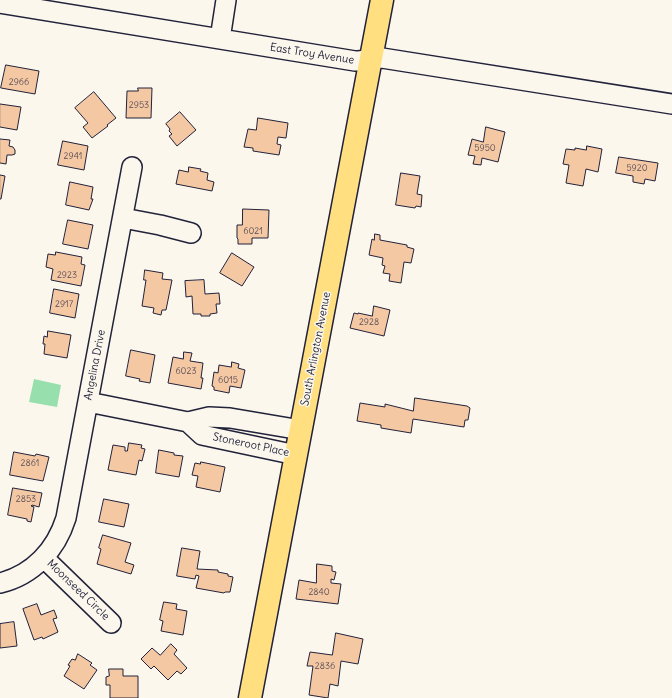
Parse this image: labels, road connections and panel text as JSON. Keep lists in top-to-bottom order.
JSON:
{
  "streets": {
    "main road": ["South Arlington Avenue"],
    "street": [
      "East Troy Avenue",
      "Angelina Drive",
      "Stoneroot Place",
      "Moonseed Circle"
    ]
  },
  "crossings": [
    ["East Troy Avenue", "South Arlington Avenue"],
    ["South Arlington Avenue", "Stoneroot Place"],
    ["Angelina Drive", "Stoneroot Place"],
    ["Angelina Drive", "Moonseed Circle"]
  ],
  "house_numbers": [
    "2966",
    "2953",
    "5950",
    "2941",
    "5920",
    "6021",
    "2923",
    "2917",
    "2928",
    "6023",
    "6015",
    "2861",
    "2853",
    "2840",
    "2836"
  ]
}
